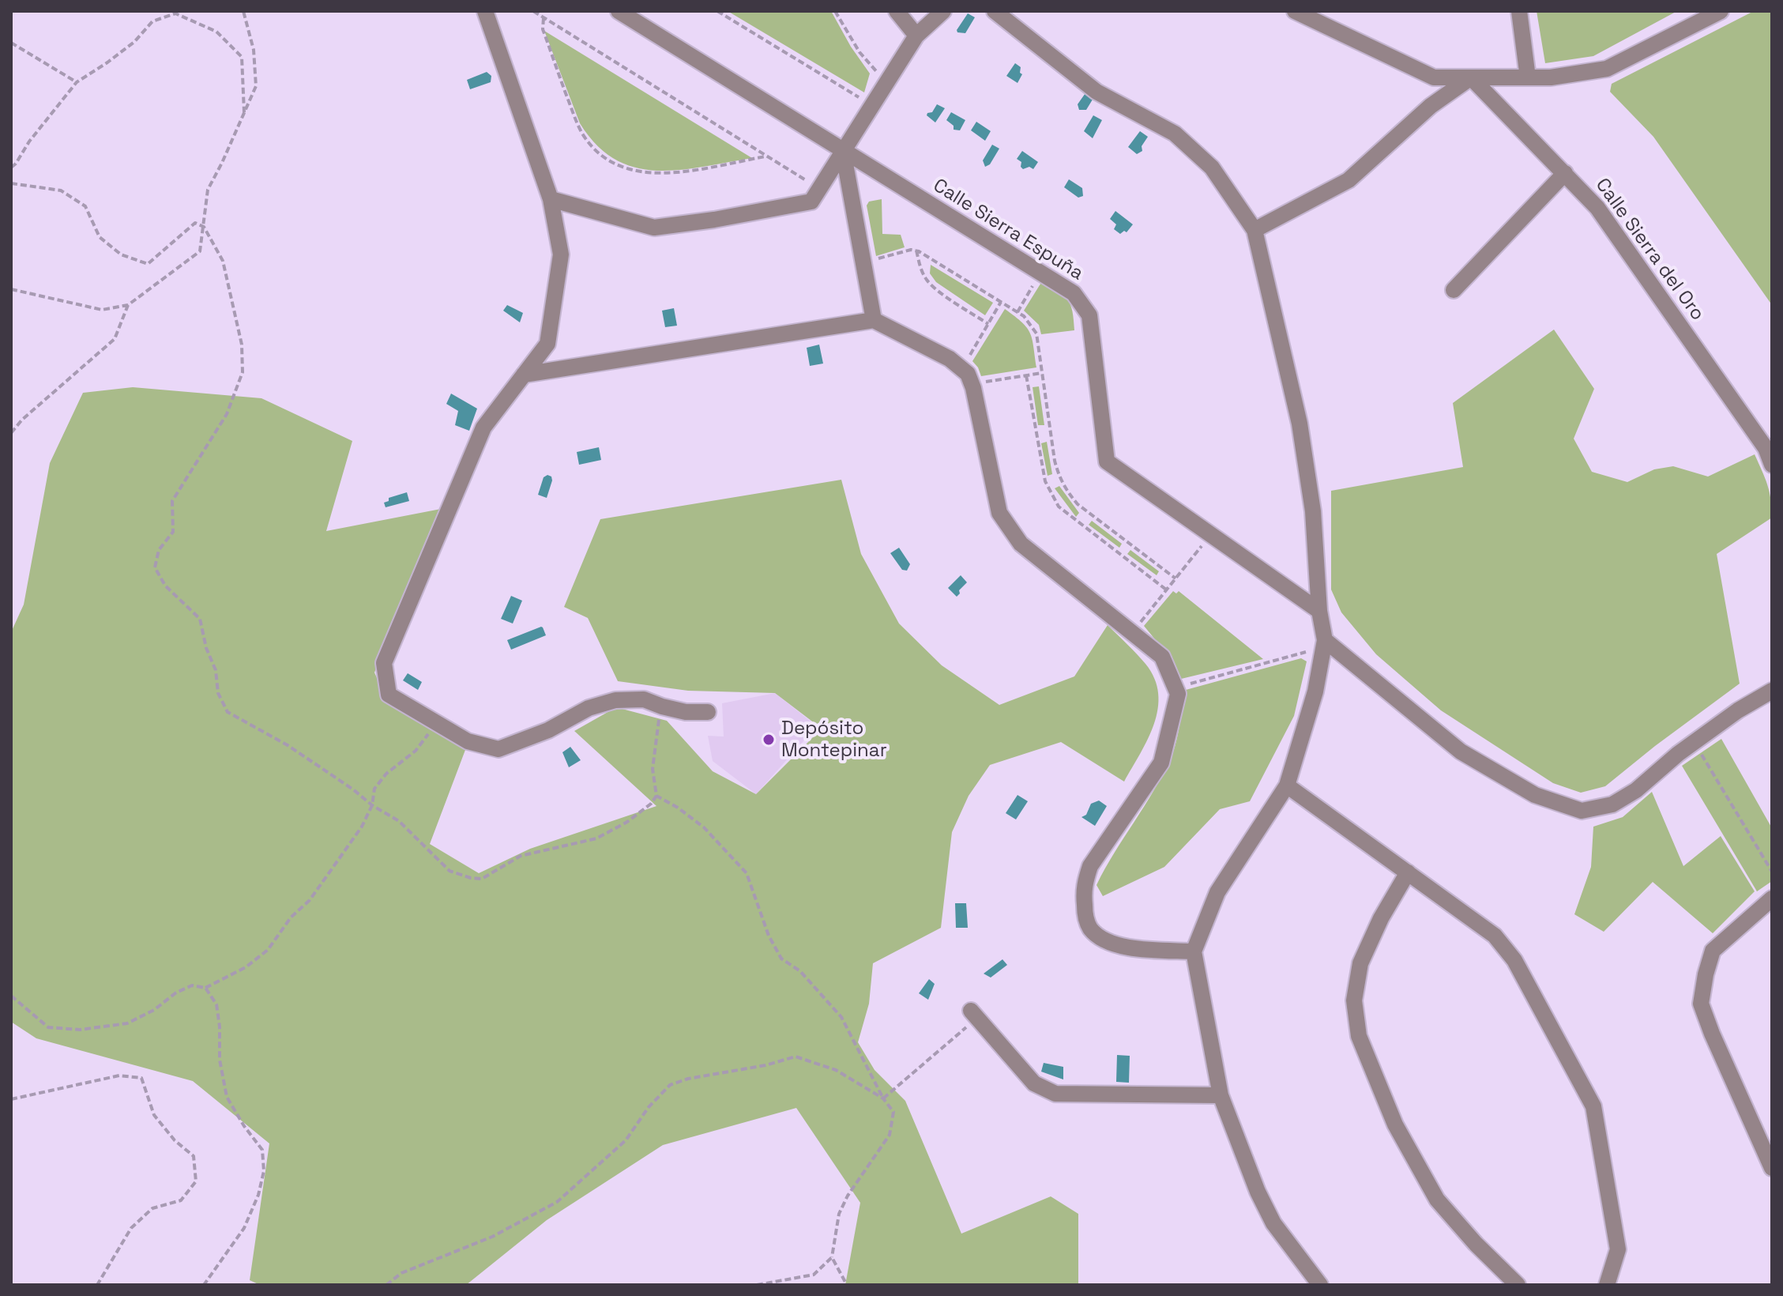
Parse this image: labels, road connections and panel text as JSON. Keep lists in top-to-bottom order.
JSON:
{
  "streets": {
    "street": ["Calle Sierra Espuña", "Calle Sierra del Oro"]
  },
  "places": ["Depósito Montepinar"]
}
